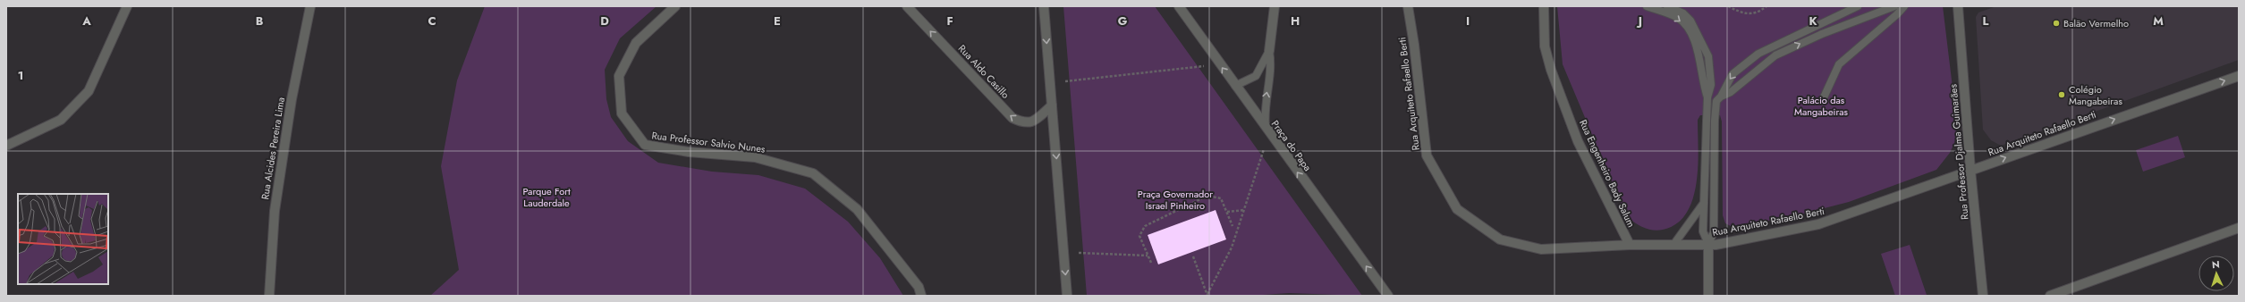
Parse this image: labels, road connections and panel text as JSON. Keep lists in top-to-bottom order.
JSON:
{
  "streets": {
    "street": [
      "Rua Aldo Casillo",
      "Rua Arquiteto Rafaello Berti",
      "Rua Professor Salvio Nunes",
      "Praça do Papa",
      "Rua Alcides Pereira Lima",
      "Rua Professor Djalma Guimarães",
      "Rua Engenheiro Bady Salum"
    ]
  },
  "crossings": [
    ["Rua Arquiteto Rafaello Berti", "Rua Professor Djalma Guimarães"],
    ["Rua Arquiteto Rafaello Berti", "Rua Engenheiro Bady Salum"]
  ],
  "one_way": ["Rua Aldo Casillo", "Praça do Papa"],
  "parks": ["Palácio das Mangabeiras", "Parque Fort Lauderdale", "Praça Governador Israel Pinheiro"],
  "places": ["Balão Vermelho", "Colégio Mangabeiras"],
  "north": "top",
  "grid": {
    "columns": [
      "A",
      "B",
      "C",
      "D",
      "E",
      "F",
      "G",
      "H",
      "I",
      "J",
      "K",
      "L",
      "M"
    ],
    "rows": ["1"]
  }
}
